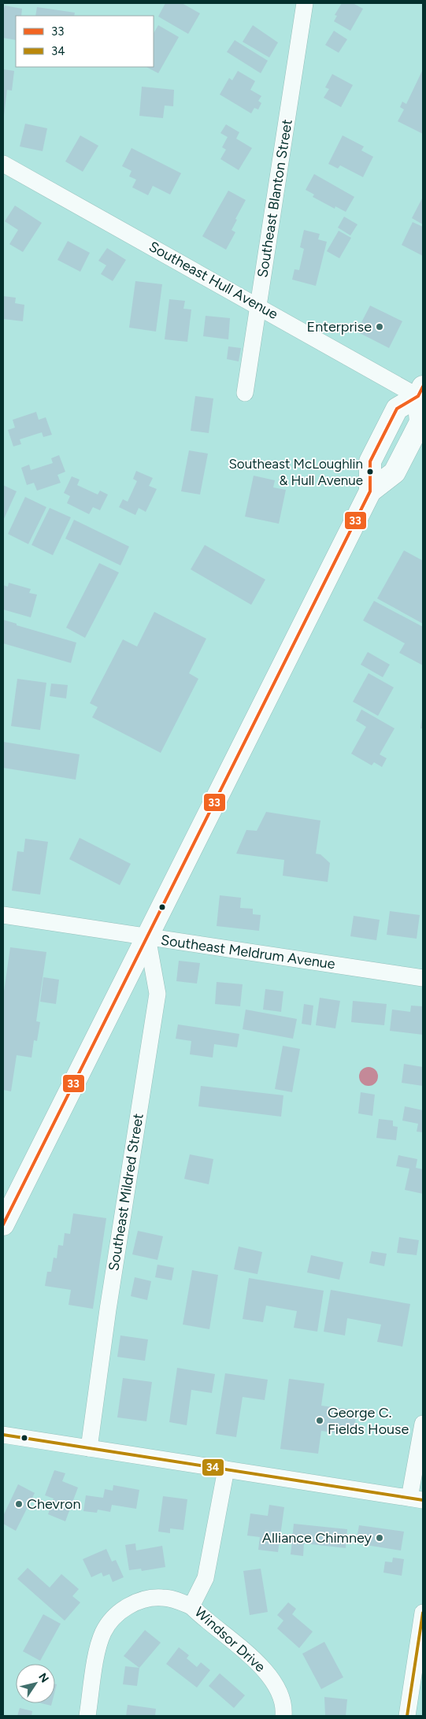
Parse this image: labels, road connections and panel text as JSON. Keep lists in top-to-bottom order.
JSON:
{
  "streets": {
    "street": [
      "Southeast Blanton Street",
      "Southeast Hull Avenue",
      "Southeast Meldrum Avenue",
      "Southeast Mildred Street",
      "Windsor Drive"
    ]
  },
  "crossings": [
    ["Southeast Blanton Street", "Southeast Hull Avenue"],
    ["Southeast Meldrum Avenue", "Southeast Mildred Street"]
  ],
  "places": [
    "Enterprise",
    "Southeast McLoughlin & Hull Avenue",
    "George C. Fields House",
    "Chevron",
    "Alliance Chimney"
  ],
  "lines": ["transit line 33", "transit line 34"],
  "legend": ["33", "34"],
  "north": "top right"
}
